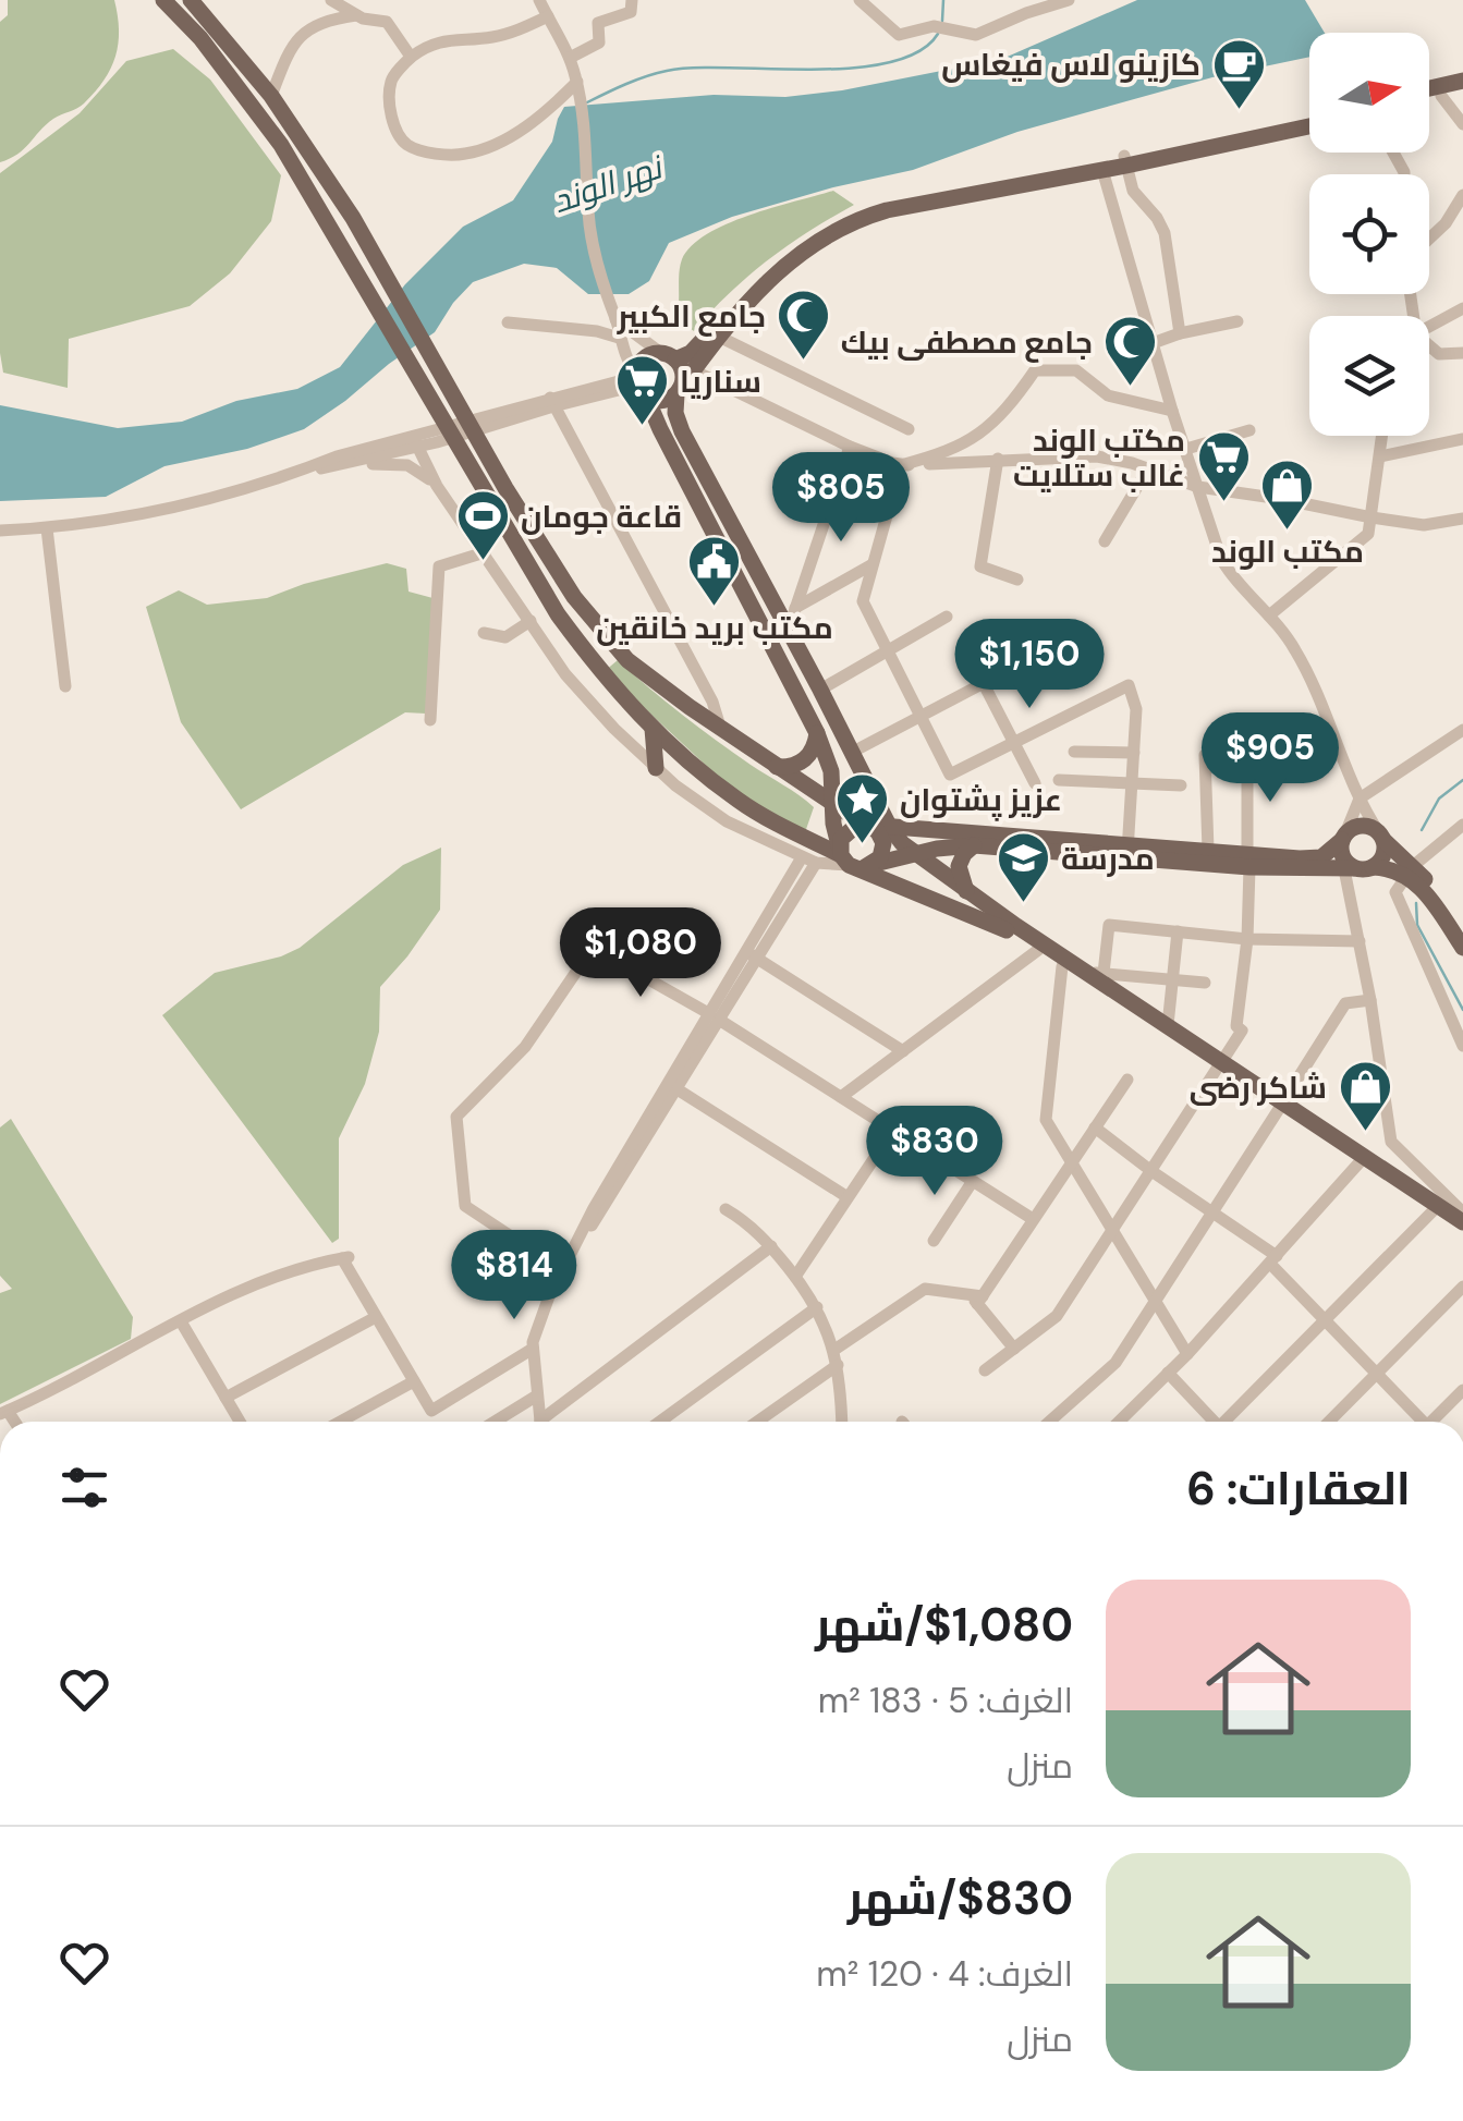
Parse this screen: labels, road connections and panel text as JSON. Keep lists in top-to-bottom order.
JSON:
{
  "water": ["نهر الوند"],
  "places": {
    "cafe": ["كازينو لاس فيغاس"],
    "mosque": ["جامع الكبير", "جامع مصطفى بيك"],
    "supermarket": ["سناريا", "مكتب الوند غالب ستلايت"],
    "shop": ["مكتب الوند", "شاكر رضى"],
    "sports": ["قاعة جومان"],
    "public building": ["مكتب بريد خانقين"],
    "place": ["عزيز پشتوان"],
    "school or university": ["مدرسة"]
  },
  "north": "right",
  "page": {
    "price": [
      "$805",
      "$1,150",
      "$905",
      "$1,080",
      "$830",
      "$814"
    ],
    "heading": "العقارات: 6",
    "list": [
      {
        "name": "$1,080/شهر",
        "note": "الغرف: 5 · 183 m² · منزل"
      },
      {
        "name": "$830/شهر",
        "note": "الغرف: 4 · 120 m² · منزل"
      }
    ]
  }
}
